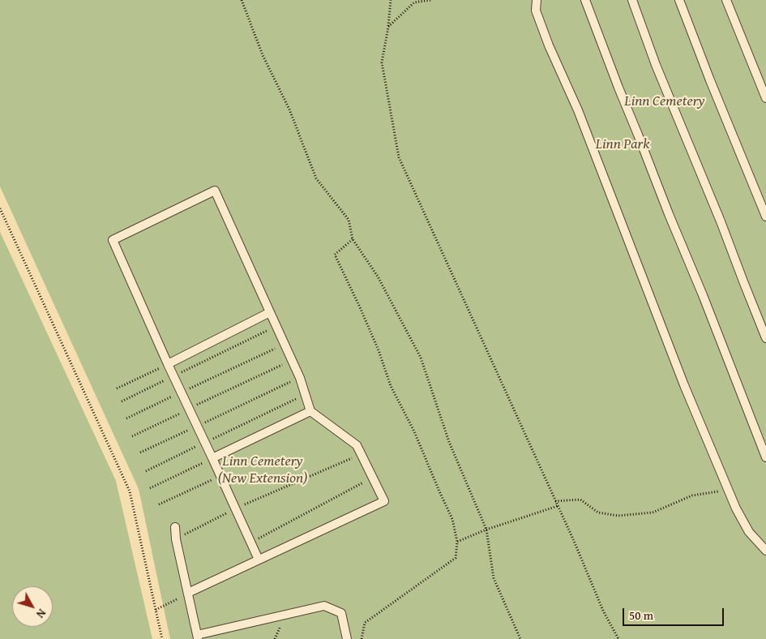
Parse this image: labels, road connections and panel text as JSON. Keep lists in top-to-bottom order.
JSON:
{
  "parks": ["Linn Cemetery", "Linn Park", "Linn Cemetery (New Extension)"],
  "scale_bar": "50 m",
  "north": "bottom right"
}
